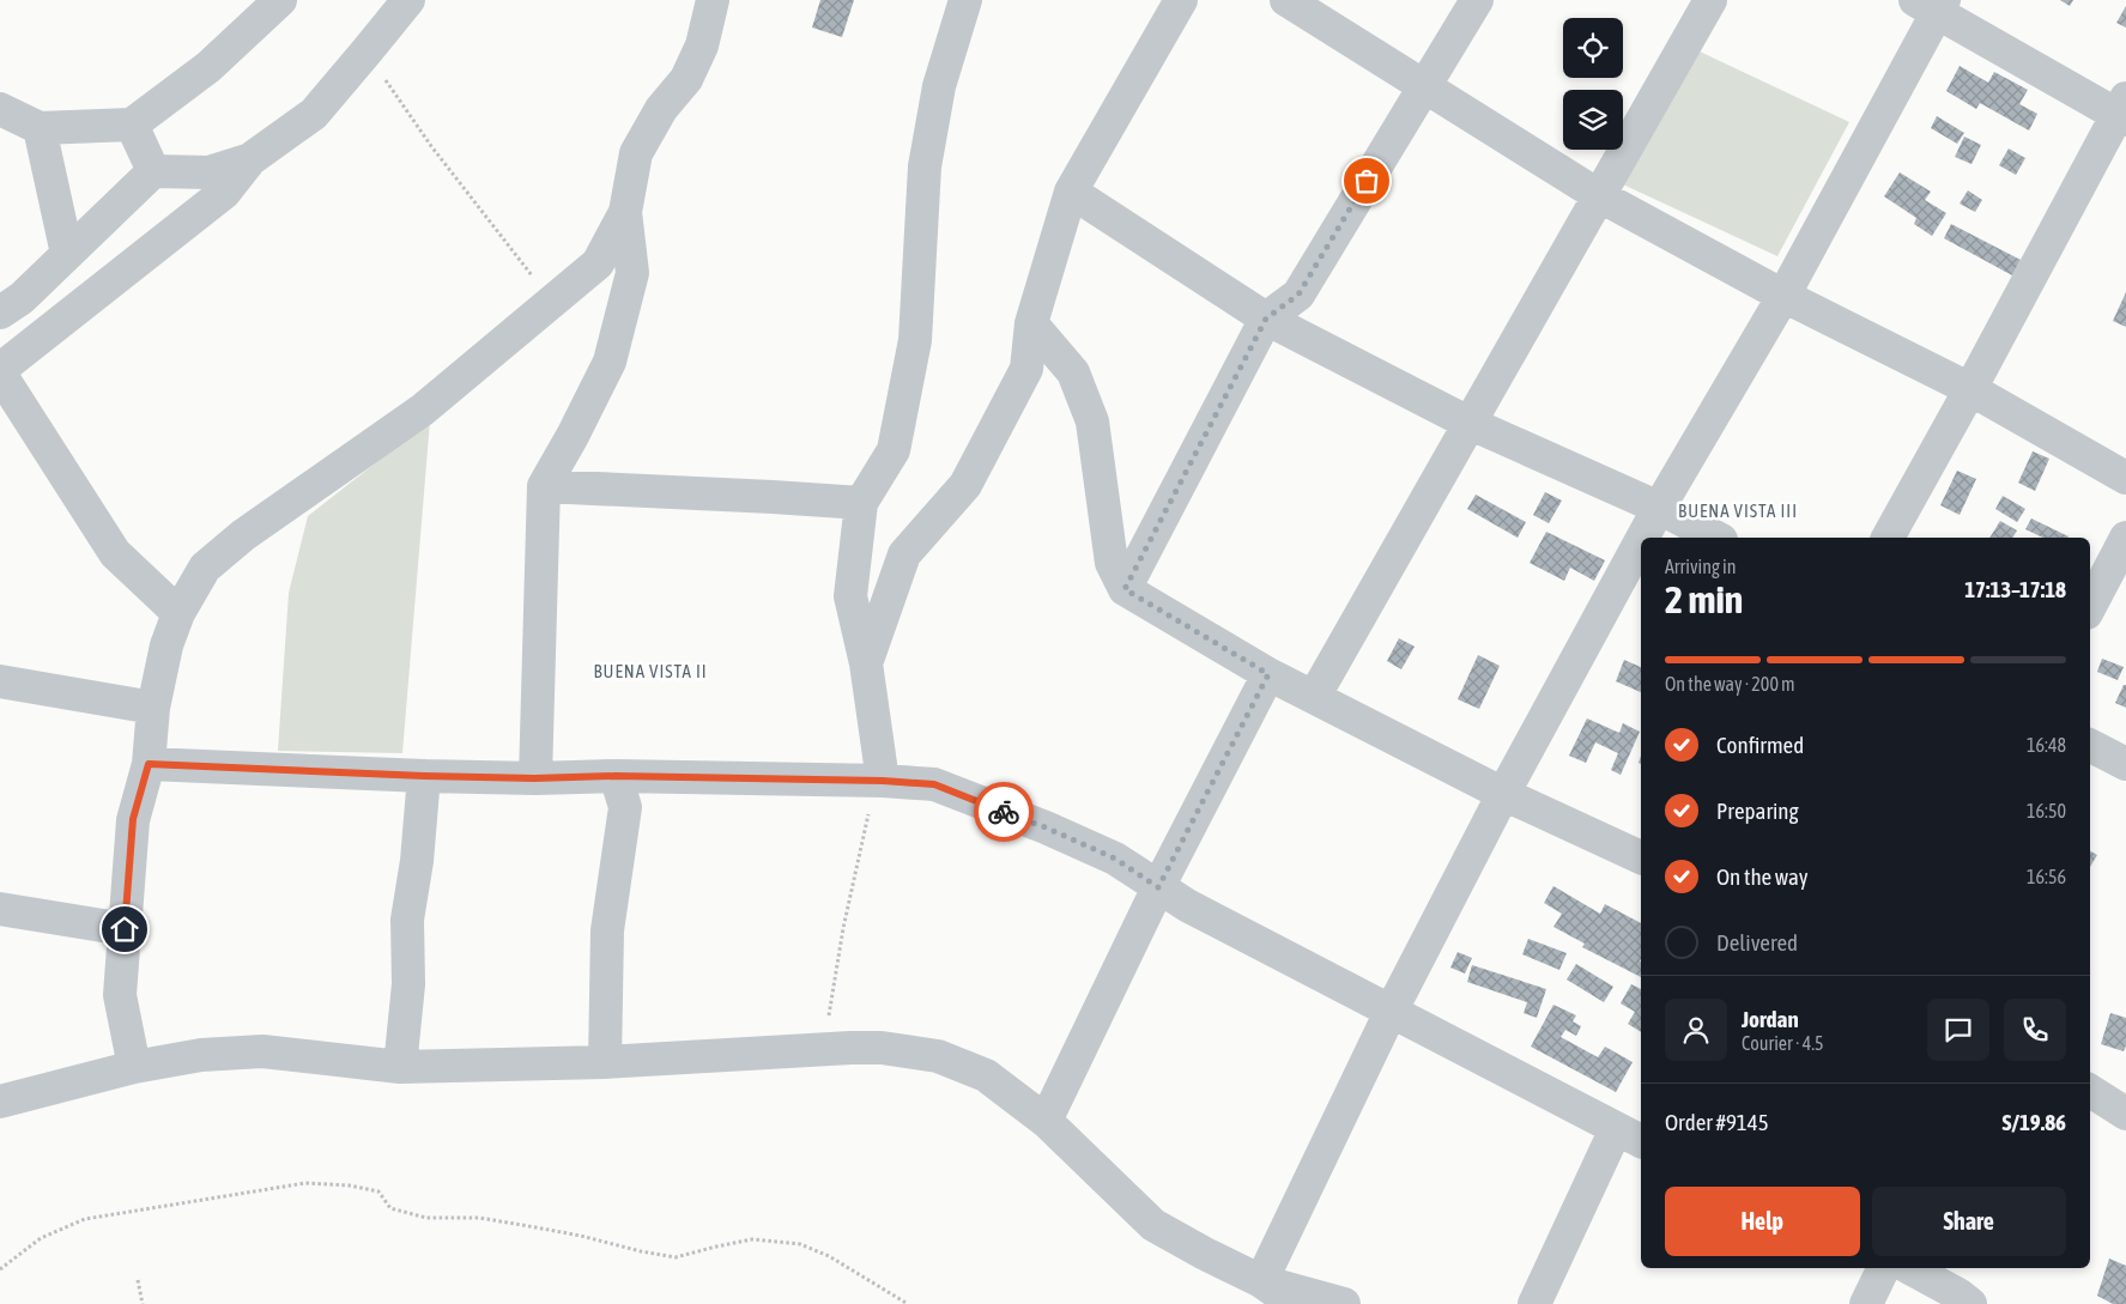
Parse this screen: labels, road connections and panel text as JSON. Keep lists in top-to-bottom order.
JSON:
{
  "districts": ["BUENA VISTA III", "BUENA VISTA II"],
  "page": {
    "heading": ["2 min", "Arriving in", "17:13–17:18"],
    "panel": [
      "Jordan",
      "Courier · 4.5",
      "Order #9145",
      "S/19.86"
    ],
    "bar": "On the way · 200 m",
    "list": [
      ["Confirmed", "16:48"],
      ["Preparing", "16:50"],
      ["On the way", "16:56"],
      "Delivered"
    ],
    "buttons": ["Help", "Share"]
  }
}
